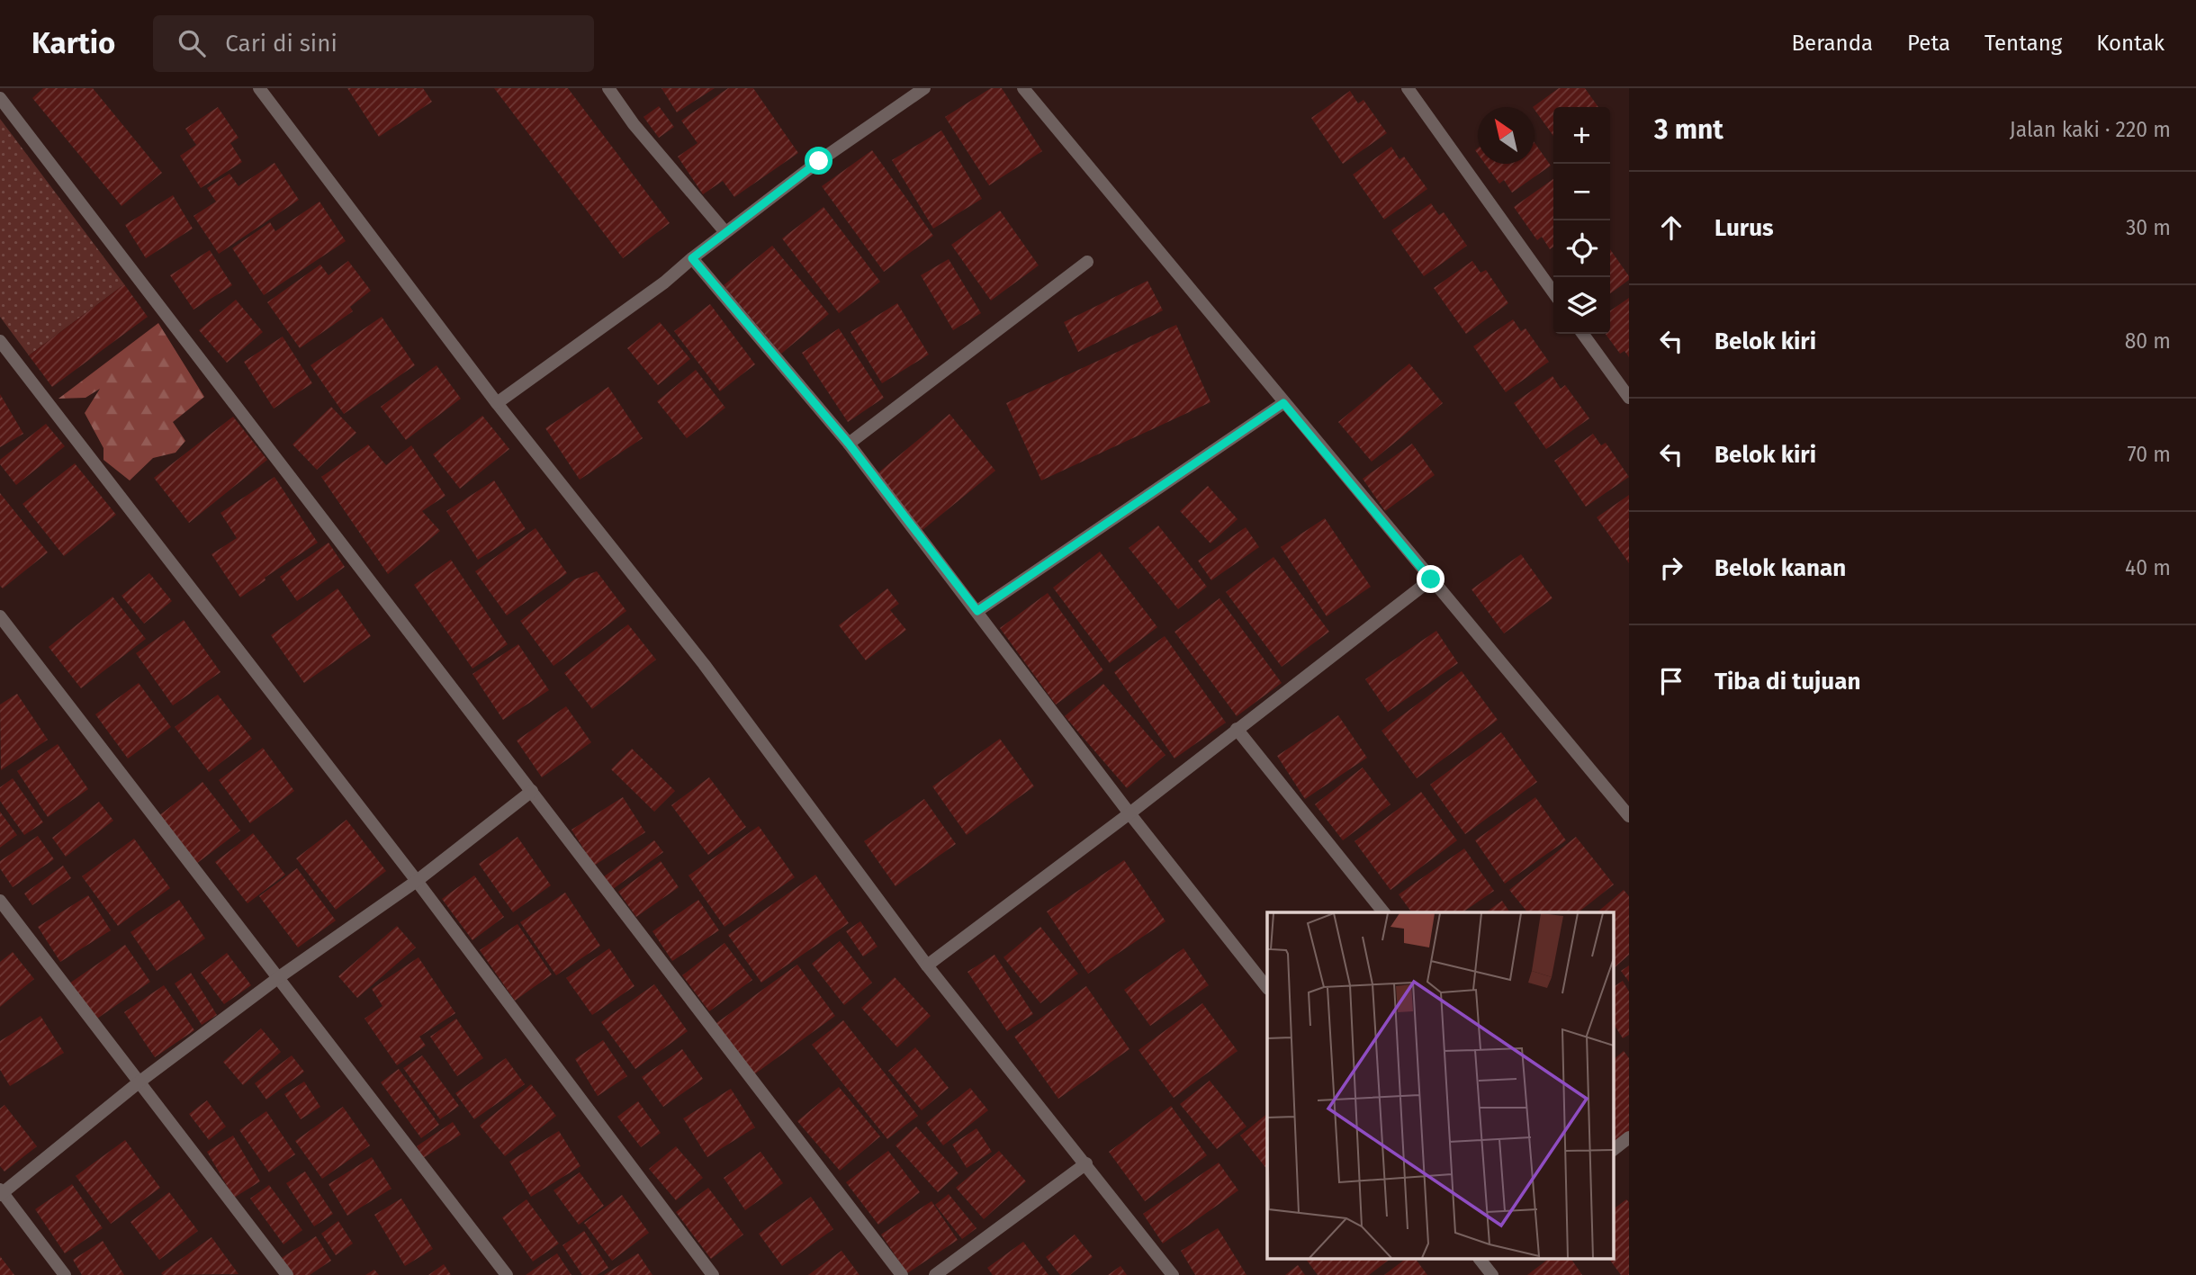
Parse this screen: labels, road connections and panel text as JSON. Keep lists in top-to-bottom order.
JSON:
{
  "north": "top left",
  "page": {
    "header": "Kartio",
    "search": "Cari di sini",
    "nav": [
      "Beranda",
      "Peta",
      "Tentang",
      "Kontak"
    ],
    "heading": ["3 mnt", "Jalan kaki · 220 m"],
    "map_buttons": ["+", "−"],
    "list": [
      ["Lurus", "30 m"],
      ["Belok kiri", "80 m"],
      ["Belok kiri", "70 m"],
      ["Belok kanan", "40 m"],
      "Tiba di tujuan"
    ]
  }
}
